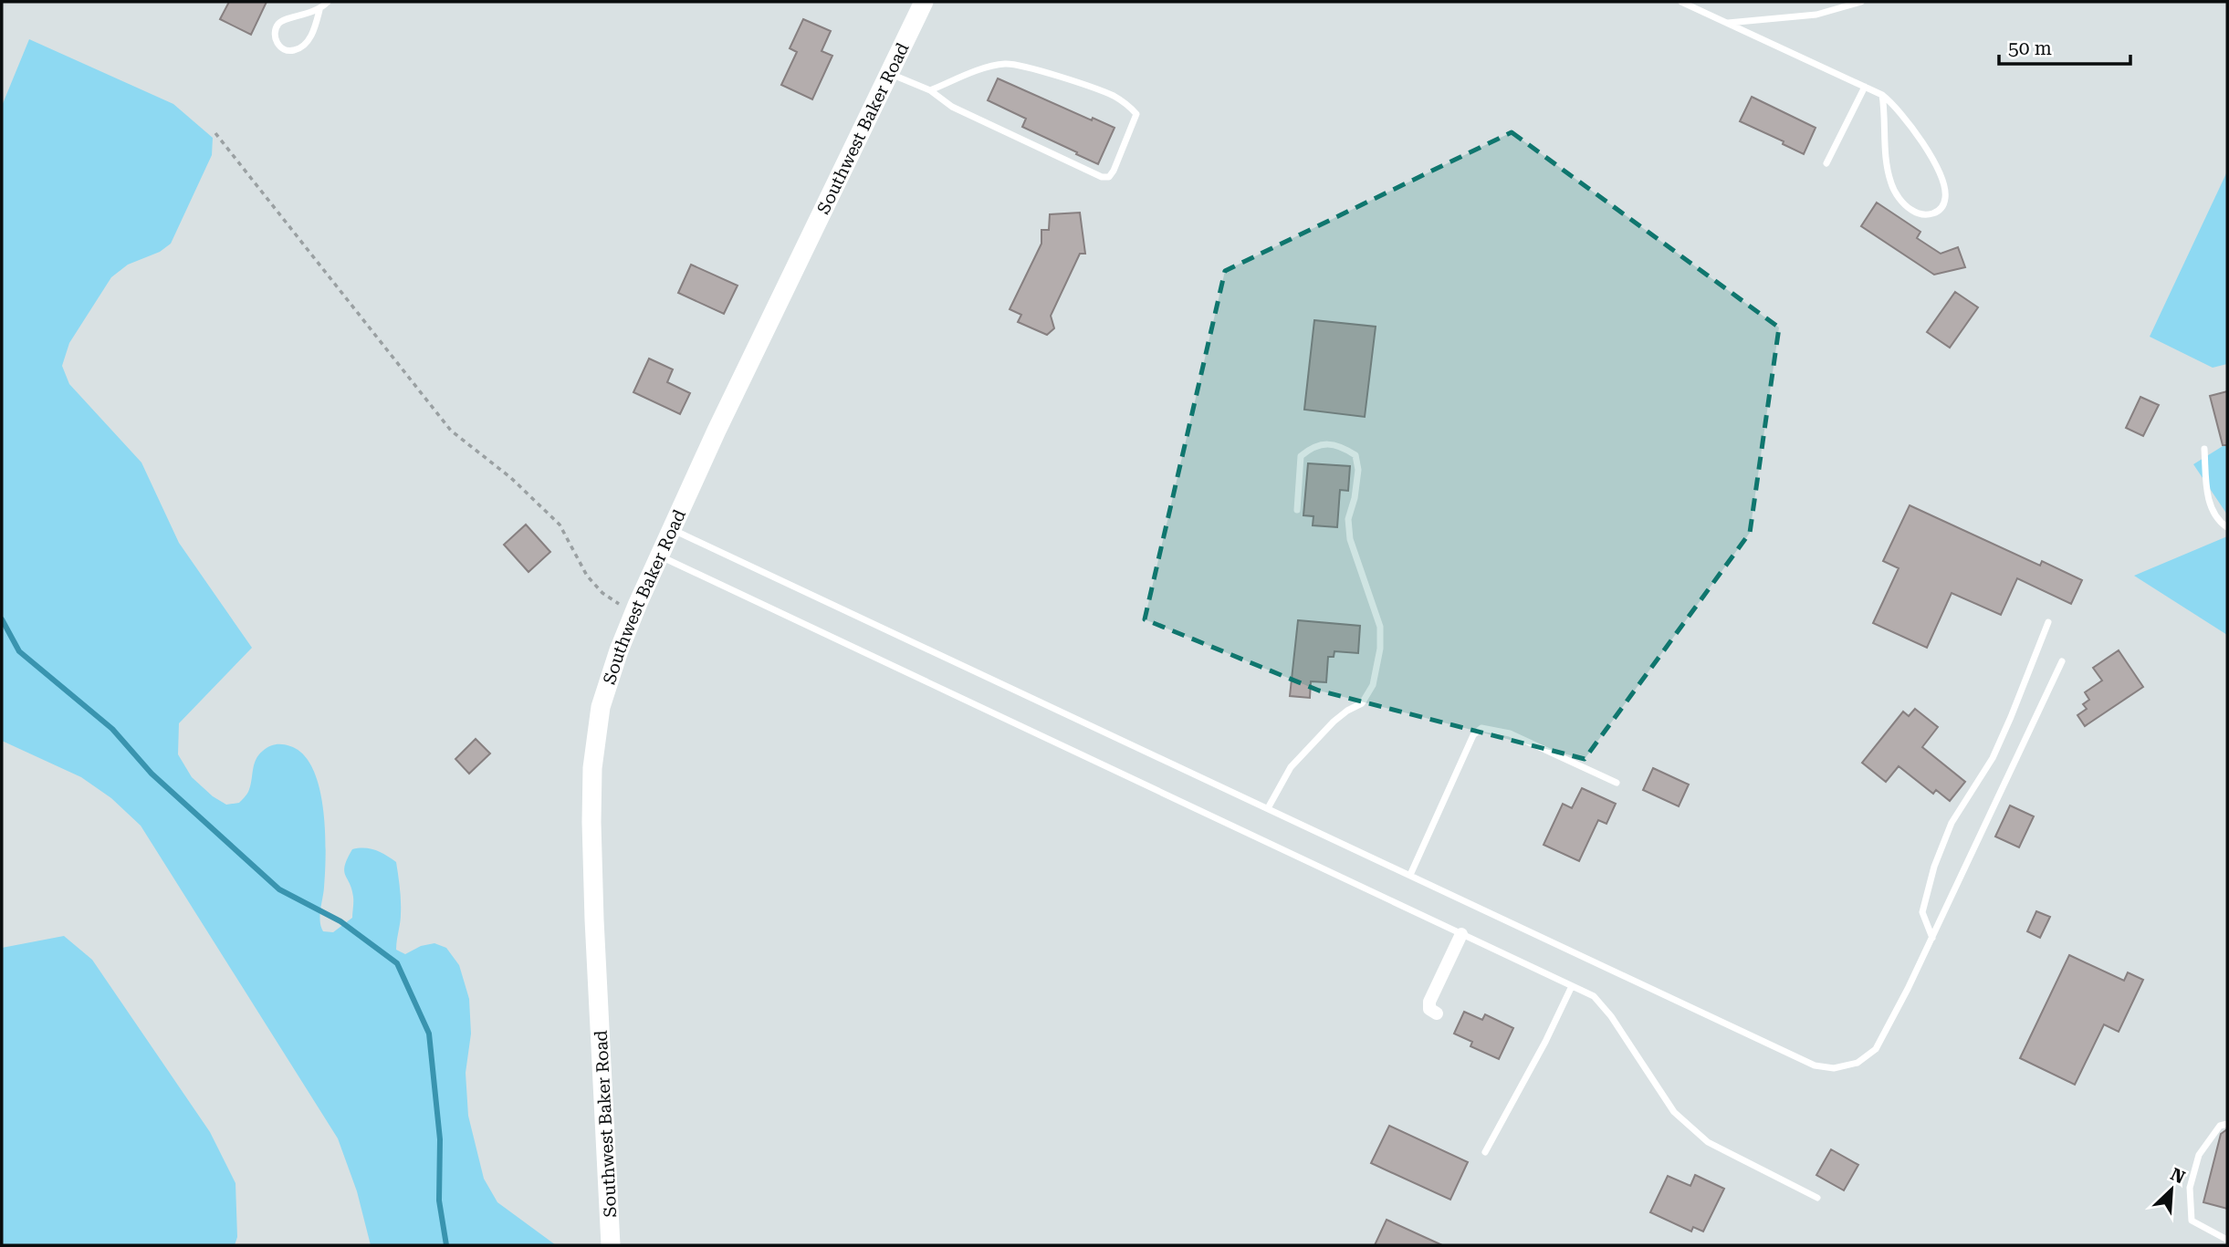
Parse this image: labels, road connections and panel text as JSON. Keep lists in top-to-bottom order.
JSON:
{
  "streets": {
    "main road": ["Southwest Baker Road"]
  },
  "scale_bar": "50 m",
  "north": "top right"
}
